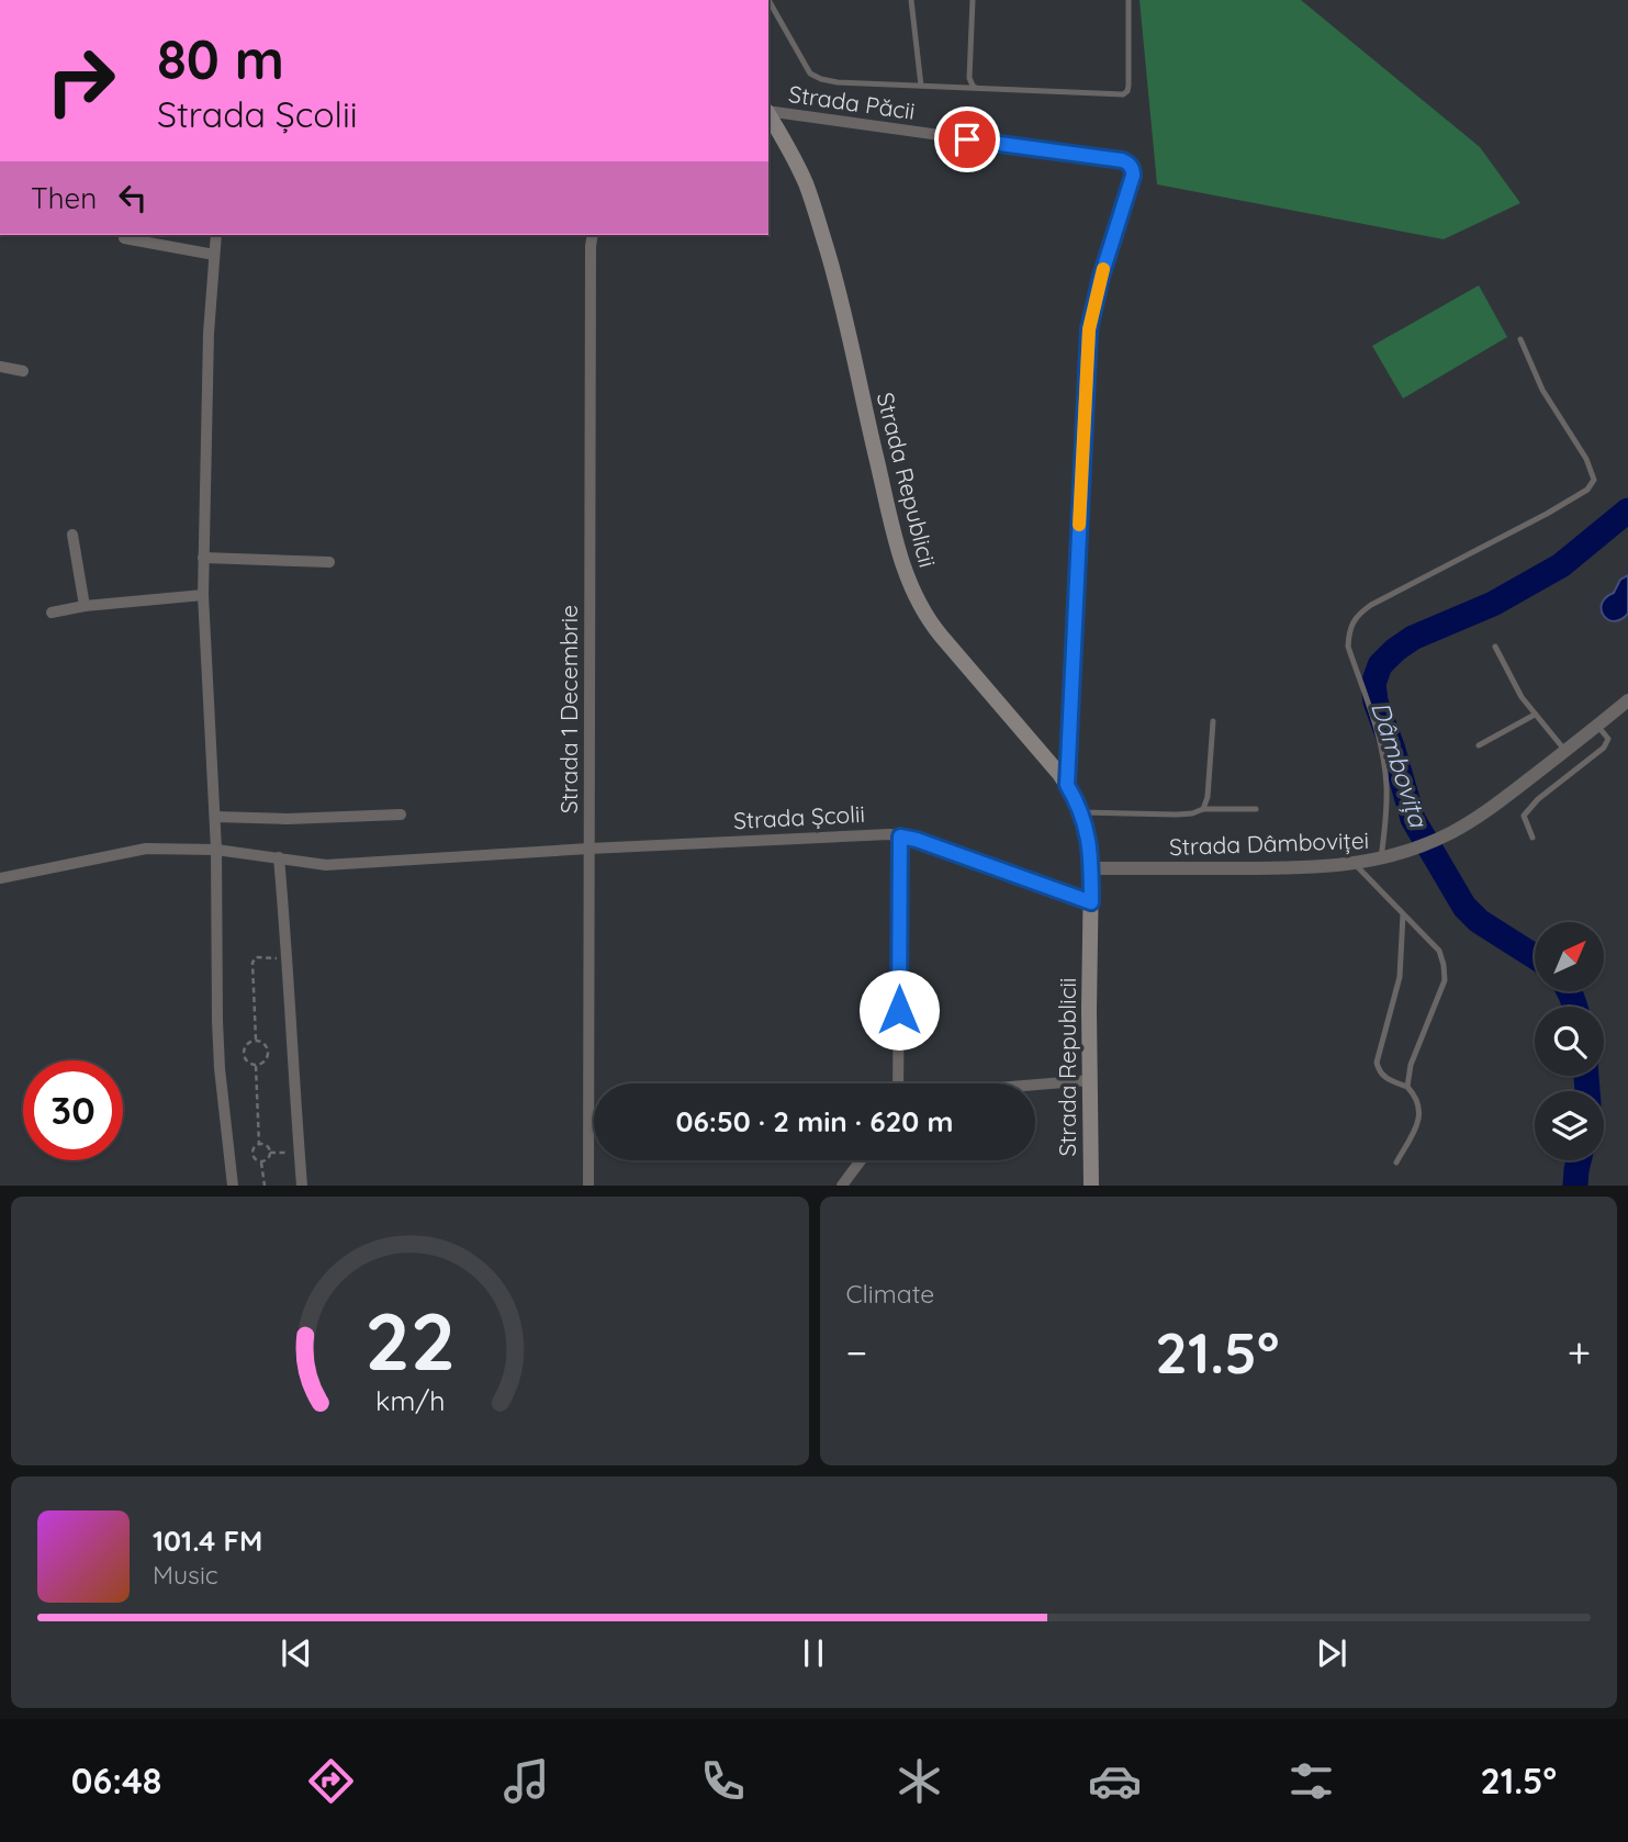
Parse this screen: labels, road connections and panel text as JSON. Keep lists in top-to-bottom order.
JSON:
{
  "streets": {
    "main road": ["Strada Republicii"],
    "street": [
      "Strada Păcii",
      "Strada 1 Decembrie",
      "Strada Școlii",
      "Strada Dâmboviței"
    ]
  },
  "crossings": [
    ["Strada Păcii", "Strada Republicii"],
    ["Strada Republicii", "Strada Școlii"],
    ["Strada Republicii", "Strada Dâmboviței"],
    ["Strada 1 Decembrie", "Strada Școlii"]
  ],
  "water": ["Dâmbovița"],
  "north": "top right",
  "page": {
    "turn": ["80 m", "Strada Școlii"],
    "then": "Then",
    "limit": "30",
    "trip": "06:50 · 2 min · 620 m",
    "tile": "Climate",
    "heat": ["−", "21.5°", "+"],
    "song": ["101.4 FM", "Music"],
    "tabs": ["06:48", "21.5°"],
    "gauge": ["22", "km/h"]
  }
}
